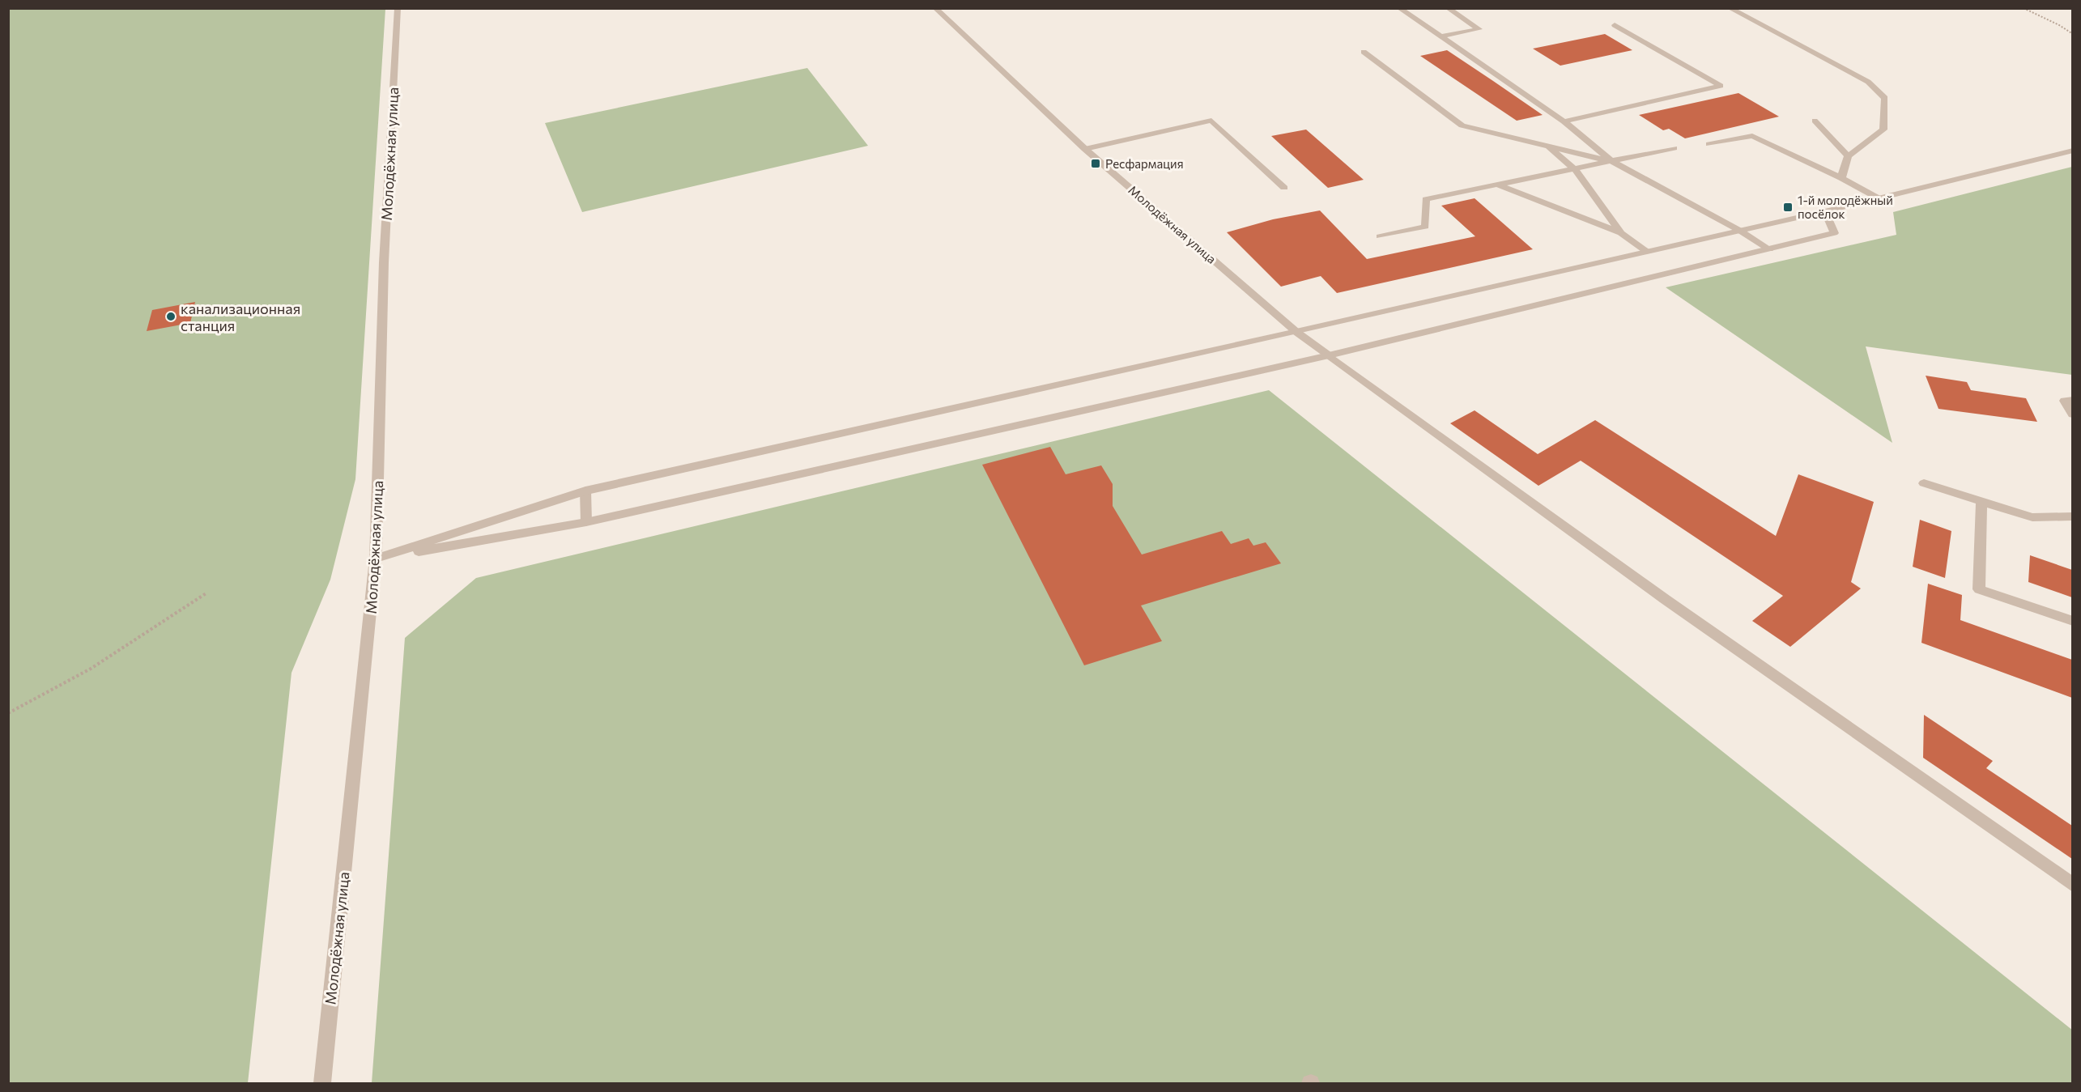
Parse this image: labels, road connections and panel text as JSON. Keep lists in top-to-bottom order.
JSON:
{
  "streets": {
    "street": ["Молодёжная улица"]
  },
  "places": {
    "transit": ["Ресфармация", "1-й молодёжный посёлок"],
    "other": ["канализационная станция"]
  }
}
